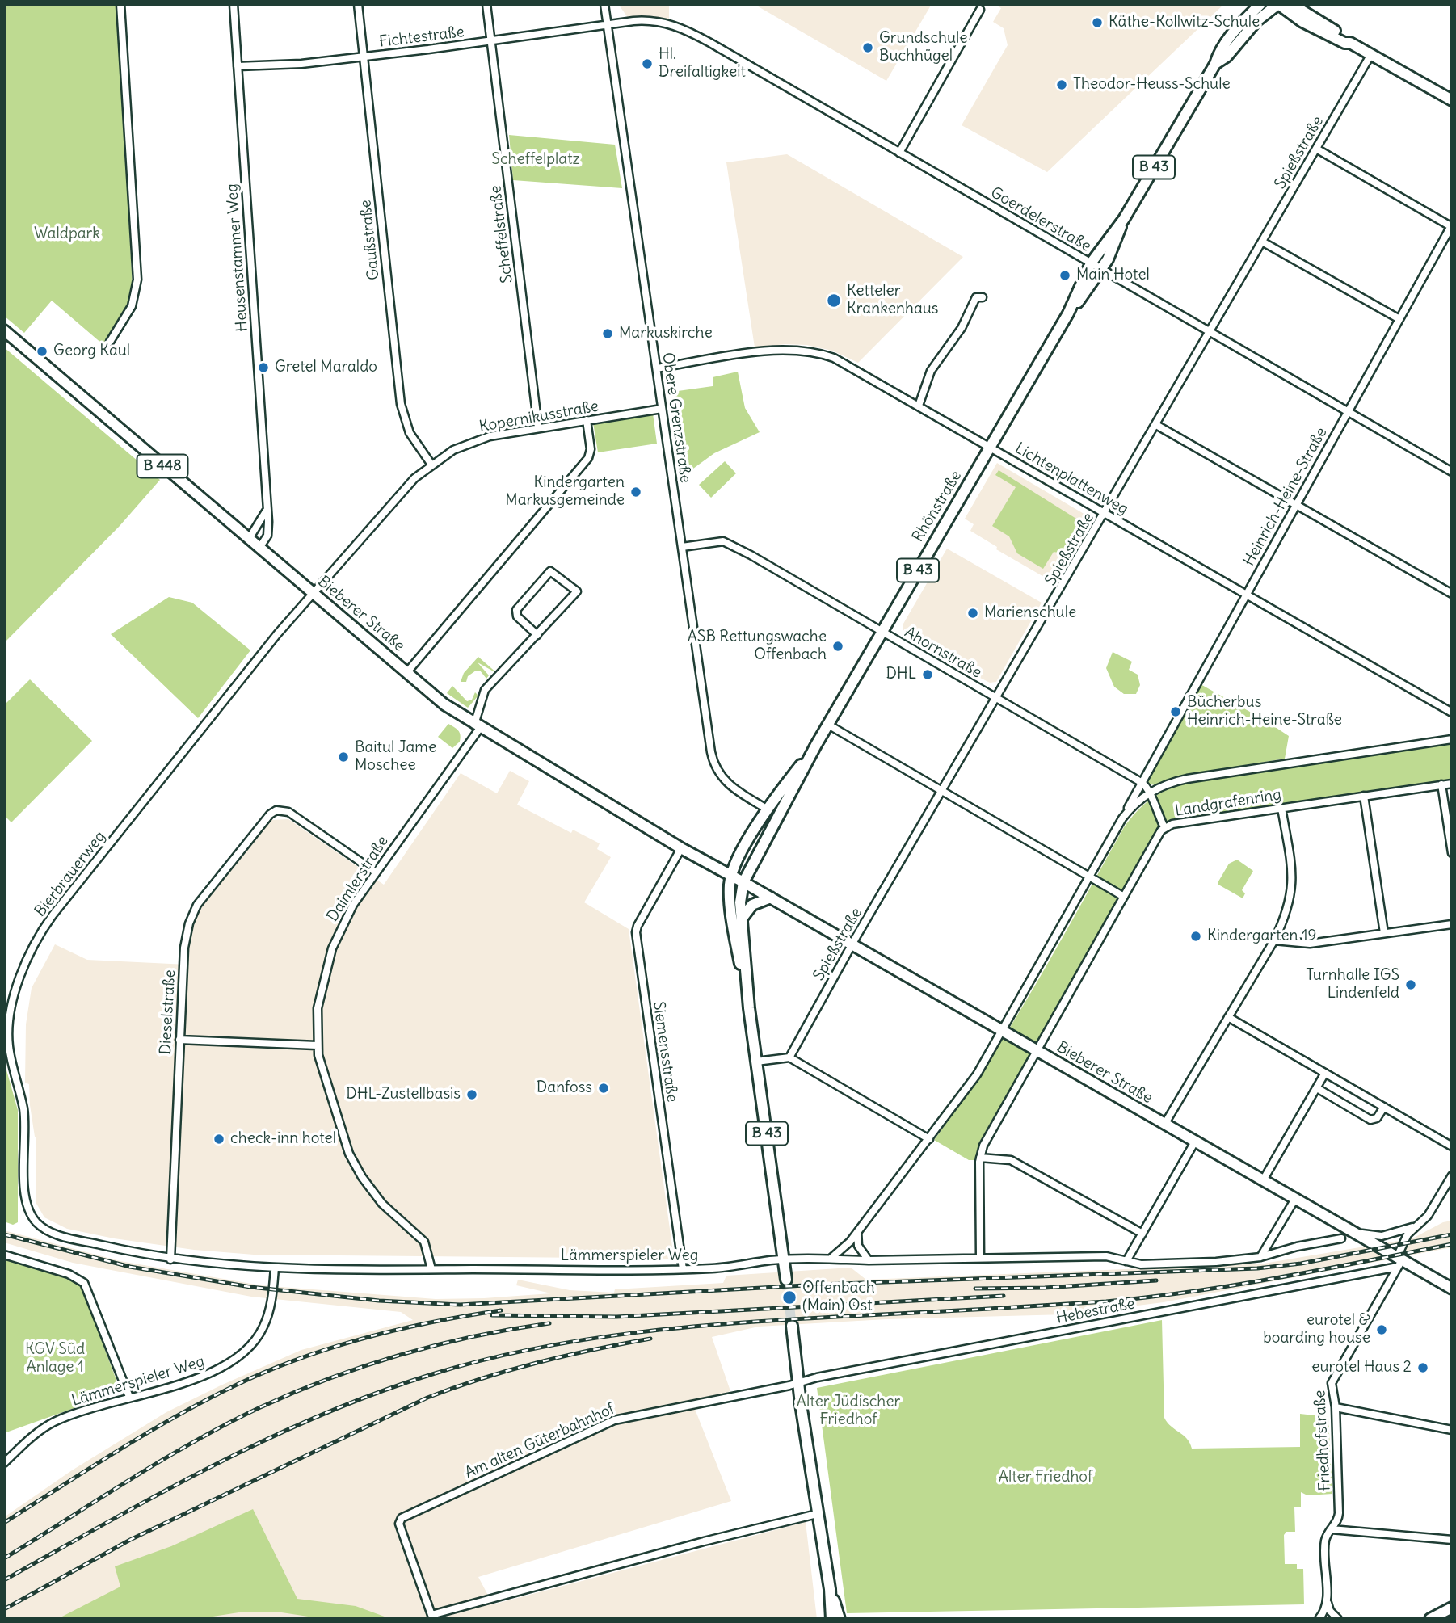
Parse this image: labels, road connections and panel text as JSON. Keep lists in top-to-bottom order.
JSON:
{
  "streets": {
    "main road": [
      "B 43",
      "B 448",
      "Rhönstraße",
      "Bieberer Straße"
    ],
    "street": [
      "Fichtestraße",
      "Spießstraße",
      "Goerdelerstraße",
      "Scheffelstraße",
      "Gaußstraße",
      "Heusenstammer Weg",
      "Kopernikusstraße",
      "Obere Grenzstraße",
      "Lichtenplattenweg",
      "Heinrich-Heine-Straße",
      "Ahornstraße",
      "Landgrafenring",
      "Bierbrauerweg",
      "Daimlerstraße",
      "Dieselstraße",
      "Siemensstraße",
      "Lämmerspieler Weg",
      "Hebestraße",
      "Friedhofstraße",
      "Am alten Güterbahnhof"
    ]
  },
  "crossings": [
    ["Fichtestraße", "Goerdelerstraße"],
    ["Fichtestraße", "Scheffelstraße"],
    ["Fichtestraße", "Gaußstraße"],
    ["Fichtestraße", "Heusenstammer Weg"],
    ["Fichtestraße", "Obere Grenzstraße"],
    ["Spießstraße", "Goerdelerstraße"],
    ["Spießstraße", "Lichtenplattenweg"],
    ["Spießstraße", "Bieberer Straße"],
    ["Spießstraße", "Ahornstraße"],
    ["B 43", "B 448"],
    ["B 43", "Rhönstraße"],
    ["B 43", "Bieberer Straße"],
    ["B 43", "Lämmerspieler Weg"],
    ["Goerdelerstraße", "Obere Grenzstraße"],
    ["Goerdelerstraße", "Heinrich-Heine-Straße"],
    ["Goerdelerstraße", "Rhönstraße"],
    ["Scheffelstraße", "Kopernikusstraße"],
    ["Gaußstraße", "Kopernikusstraße"],
    ["Heusenstammer Weg", "Bieberer Straße"],
    ["Kopernikusstraße", "Obere Grenzstraße"],
    ["Kopernikusstraße", "Bieberer Straße"],
    ["Kopernikusstraße", "Bierbrauerweg"],
    ["Obere Grenzstraße", "Lichtenplattenweg"],
    ["Obere Grenzstraße", "Rhönstraße"],
    ["Obere Grenzstraße", "Ahornstraße"],
    ["B 448", "Rhönstraße"],
    ["B 448", "Bieberer Straße"],
    ["Lichtenplattenweg", "Heinrich-Heine-Straße"],
    ["Lichtenplattenweg", "Rhönstraße"],
    ["Heinrich-Heine-Straße", "Ahornstraße"],
    ["Heinrich-Heine-Straße", "Landgrafenring"],
    ["Rhönstraße", "Bieberer Straße"],
    ["Rhönstraße", "Ahornstraße"],
    ["Bieberer Straße", "Landgrafenring"],
    ["Bieberer Straße", "Bierbrauerweg"],
    ["Bieberer Straße", "Daimlerstraße"],
    ["Bieberer Straße", "Siemensstraße"],
    ["Bieberer Straße", "Hebestraße"],
    ["Bieberer Straße", "Friedhofstraße"],
    ["Ahornstraße", "Landgrafenring"],
    ["Landgrafenring", "Lämmerspieler Weg"],
    ["Bierbrauerweg", "Dieselstraße"],
    ["Daimlerstraße", "Dieselstraße"],
    ["Daimlerstraße", "Lämmerspieler Weg"],
    ["Siemensstraße", "Lämmerspieler Weg"],
    ["Hebestraße", "Friedhofstraße"],
    ["Hebestraße", "Am alten Güterbahnhof"]
  ],
  "parks": [
    "Scheffelplatz",
    "Waldpark",
    "KGV Süd Anlage 1",
    "Alter Jüdischer Friedhof",
    "Alter Friedhof"
  ],
  "places": [
    "Käthe-Kollwitz-Schule",
    "Grundschule Buchhügel",
    "Hl. Dreifaltigkeit",
    "Theodor-Heuss-Schule",
    "Main Hotel",
    "Ketteler Krankenhaus",
    "Markuskirche",
    "Georg Kaul",
    "Gretel Maraldo",
    "Kindergarten Markusgemeinde",
    "Marienschule",
    "ASB Rettungswache Offenbach",
    "DHL",
    "Bücherbus Heinrich-Heine-Straße",
    "Baitul Jame Moschee",
    "Kindergarten 19",
    "Turnhalle IGS Lindenfeld",
    "Danfoss",
    "DHL-Zustellbasis",
    "check-inn hotel",
    "Offenbach (Main) Ost",
    "eurotel & boarding house",
    "eurotel Haus 2"
  ]
}
